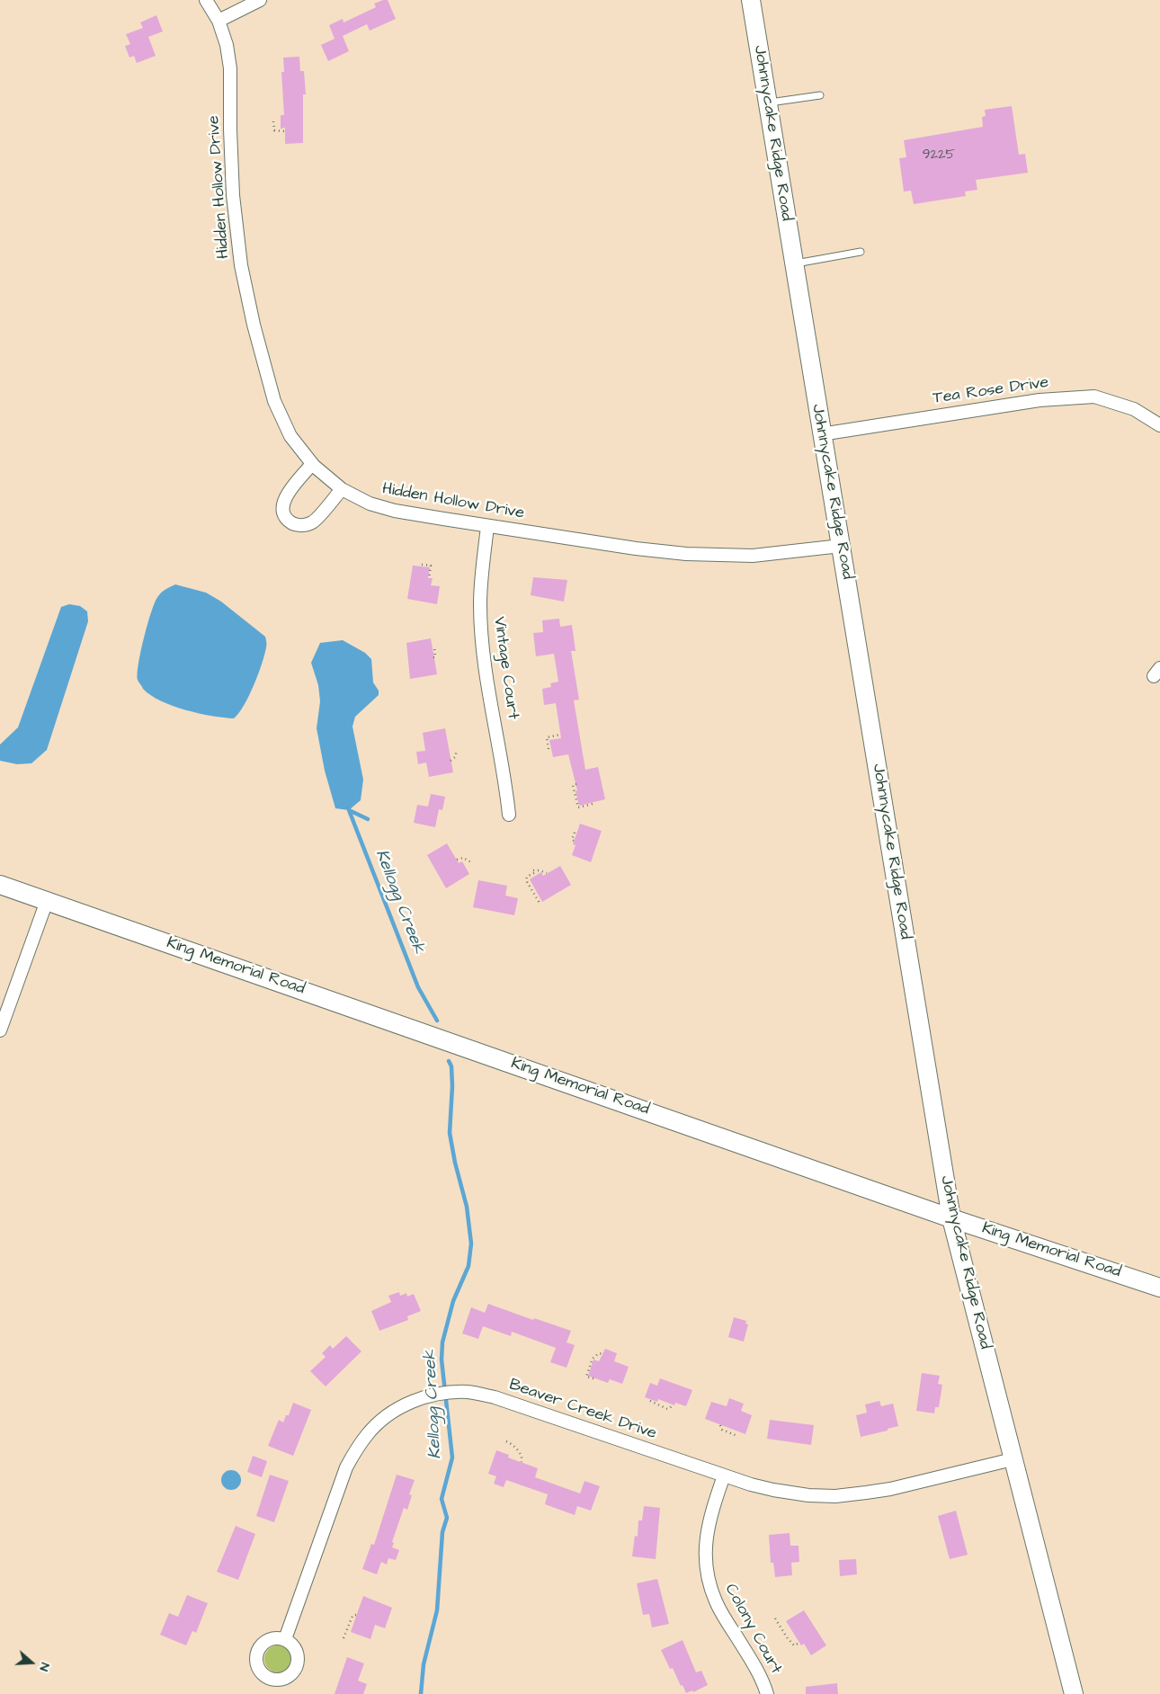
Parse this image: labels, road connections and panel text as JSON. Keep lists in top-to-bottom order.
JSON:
{
  "streets": {
    "main road": ["Johnnycake Ridge Road", "King Memorial Road"],
    "street": [
      "Hidden Hollow Drive",
      "Tea Rose Drive",
      "Vintage Court",
      "Beaver Creek Drive",
      "Colony Court"
    ]
  },
  "crossings": [
    ["Johnnycake Ridge Road", "Hidden Hollow Drive"],
    ["Johnnycake Ridge Road", "Tea Rose Drive"],
    ["Johnnycake Ridge Road", "King Memorial Road"],
    ["Johnnycake Ridge Road", "Beaver Creek Drive"],
    ["Hidden Hollow Drive", "Vintage Court"],
    ["Beaver Creek Drive", "Colony Court"]
  ],
  "water": ["Kellogg Creek"],
  "house_numbers": ["9225"],
  "north": "right"
}
